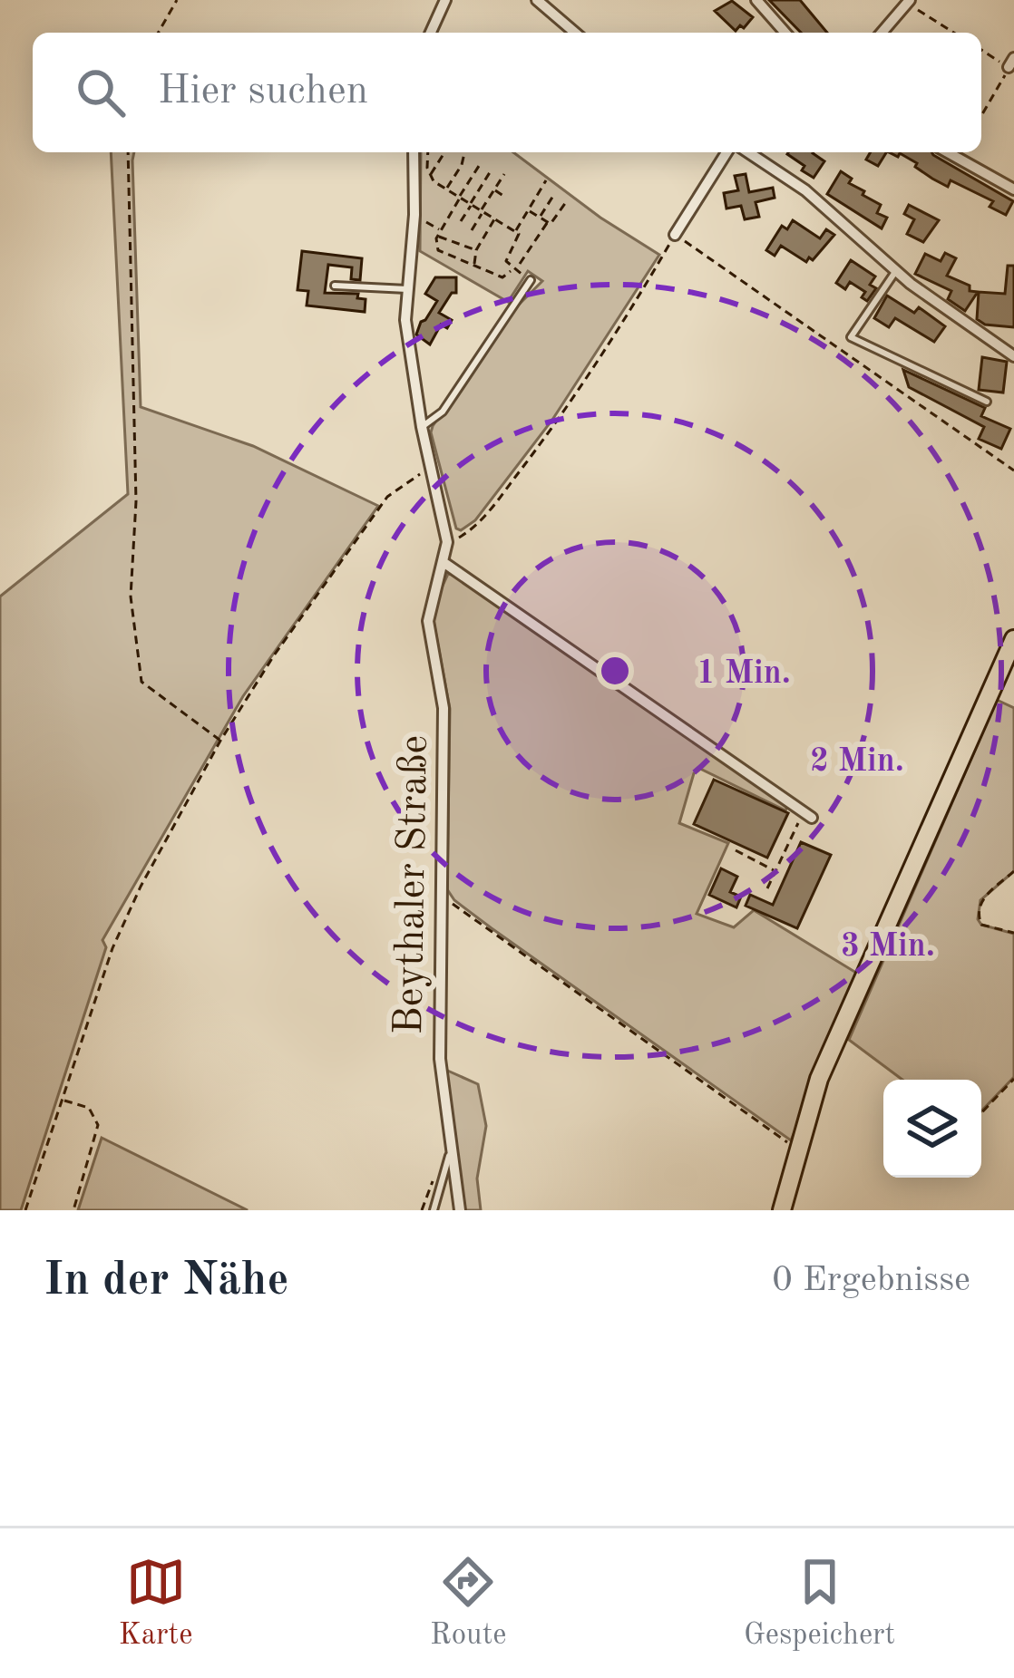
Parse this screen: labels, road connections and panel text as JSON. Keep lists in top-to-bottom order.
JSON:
{
  "streets": {
    "street": ["Beythaler Straße"]
  },
  "page": {
    "search": "Hier suchen",
    "heading": ["In der Nähe", "0 Ergebnisse"],
    "nav": ["Karte", "Route", "Gespeichert"]
  },
  "rings": ["1 Min.", "2 Min.", "3 Min."]
}
